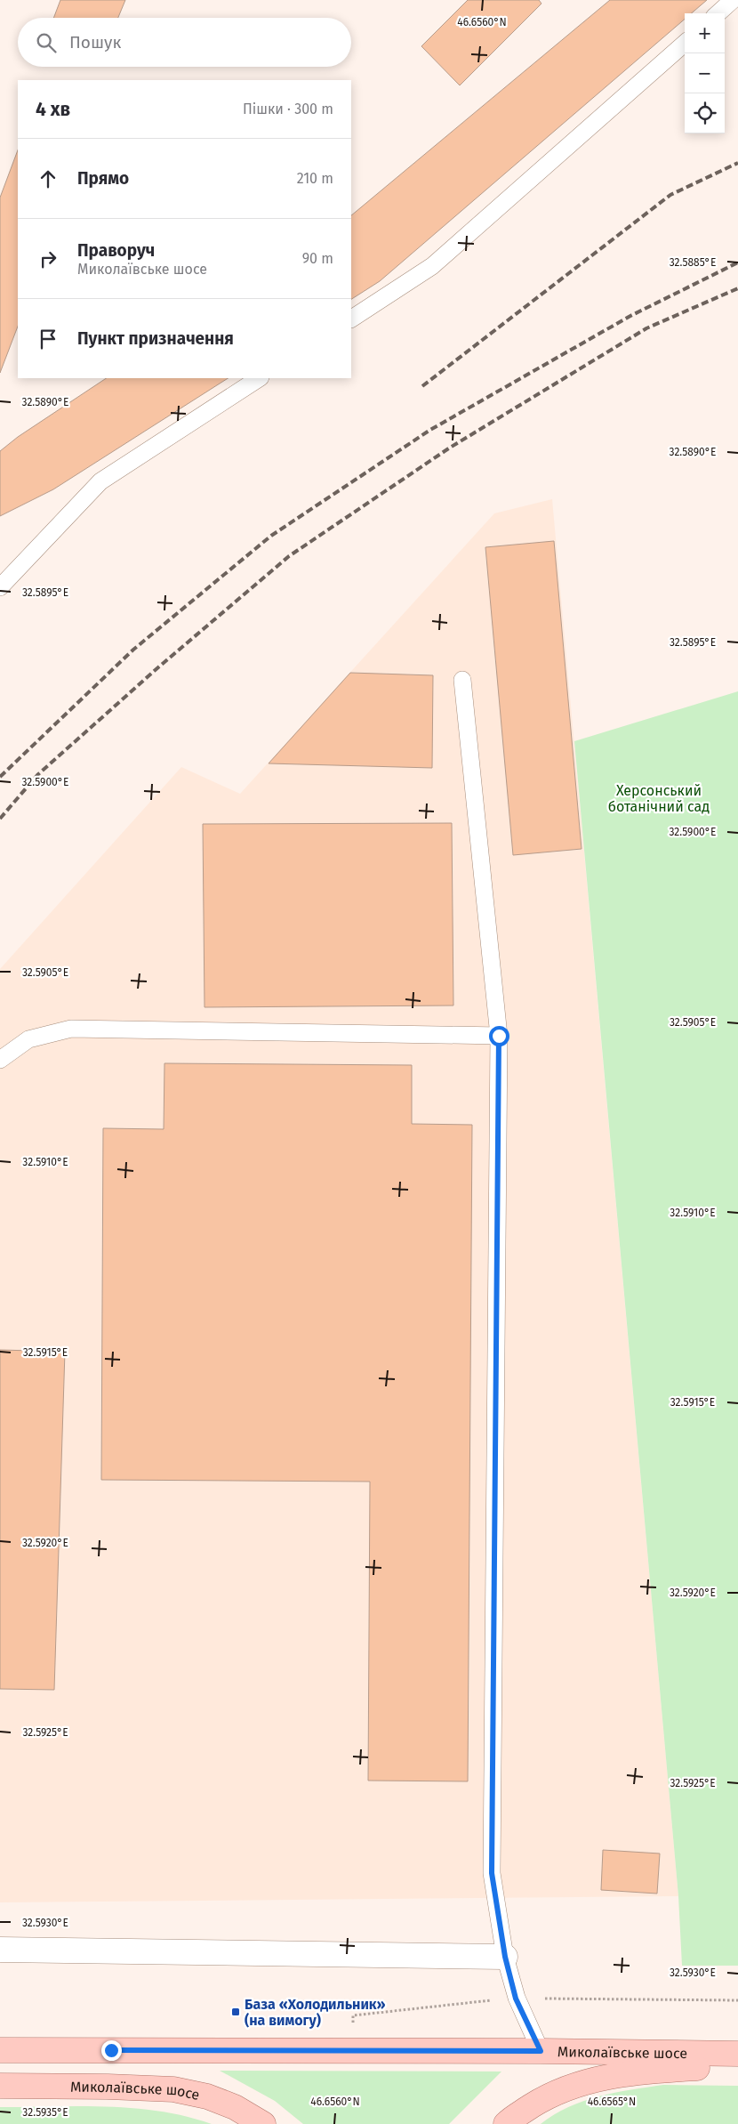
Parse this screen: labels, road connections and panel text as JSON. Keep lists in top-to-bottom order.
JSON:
{
  "streets": {
    "main road": ["Миколаївське шосе"]
  },
  "parks": ["Херсонський ботанічний сад"],
  "places": {
    "transit": ["База «Холодильник» (на вимогу)"]
  },
  "page": {
    "map_buttons": ["+", "−"],
    "search": "Пошук",
    "heading": ["4 хв", "Пішки · 300 m"],
    "list": [
      ["Прямо", "210 m"],
      ["Праворуч", "Миколаївське шосе", "90 m"],
      "Пункт призначення"
    ]
  },
  "coordinates": [
    "46.6560°N",
    "32.5885°E",
    "32.5890°E",
    "32.5895°E",
    "32.5900°E",
    "32.5905°E",
    "32.5910°E",
    "32.5915°E",
    "32.5920°E",
    "32.5925°E",
    "32.5930°E",
    "46.6565°N",
    "32.5935°E"
  ]
}
